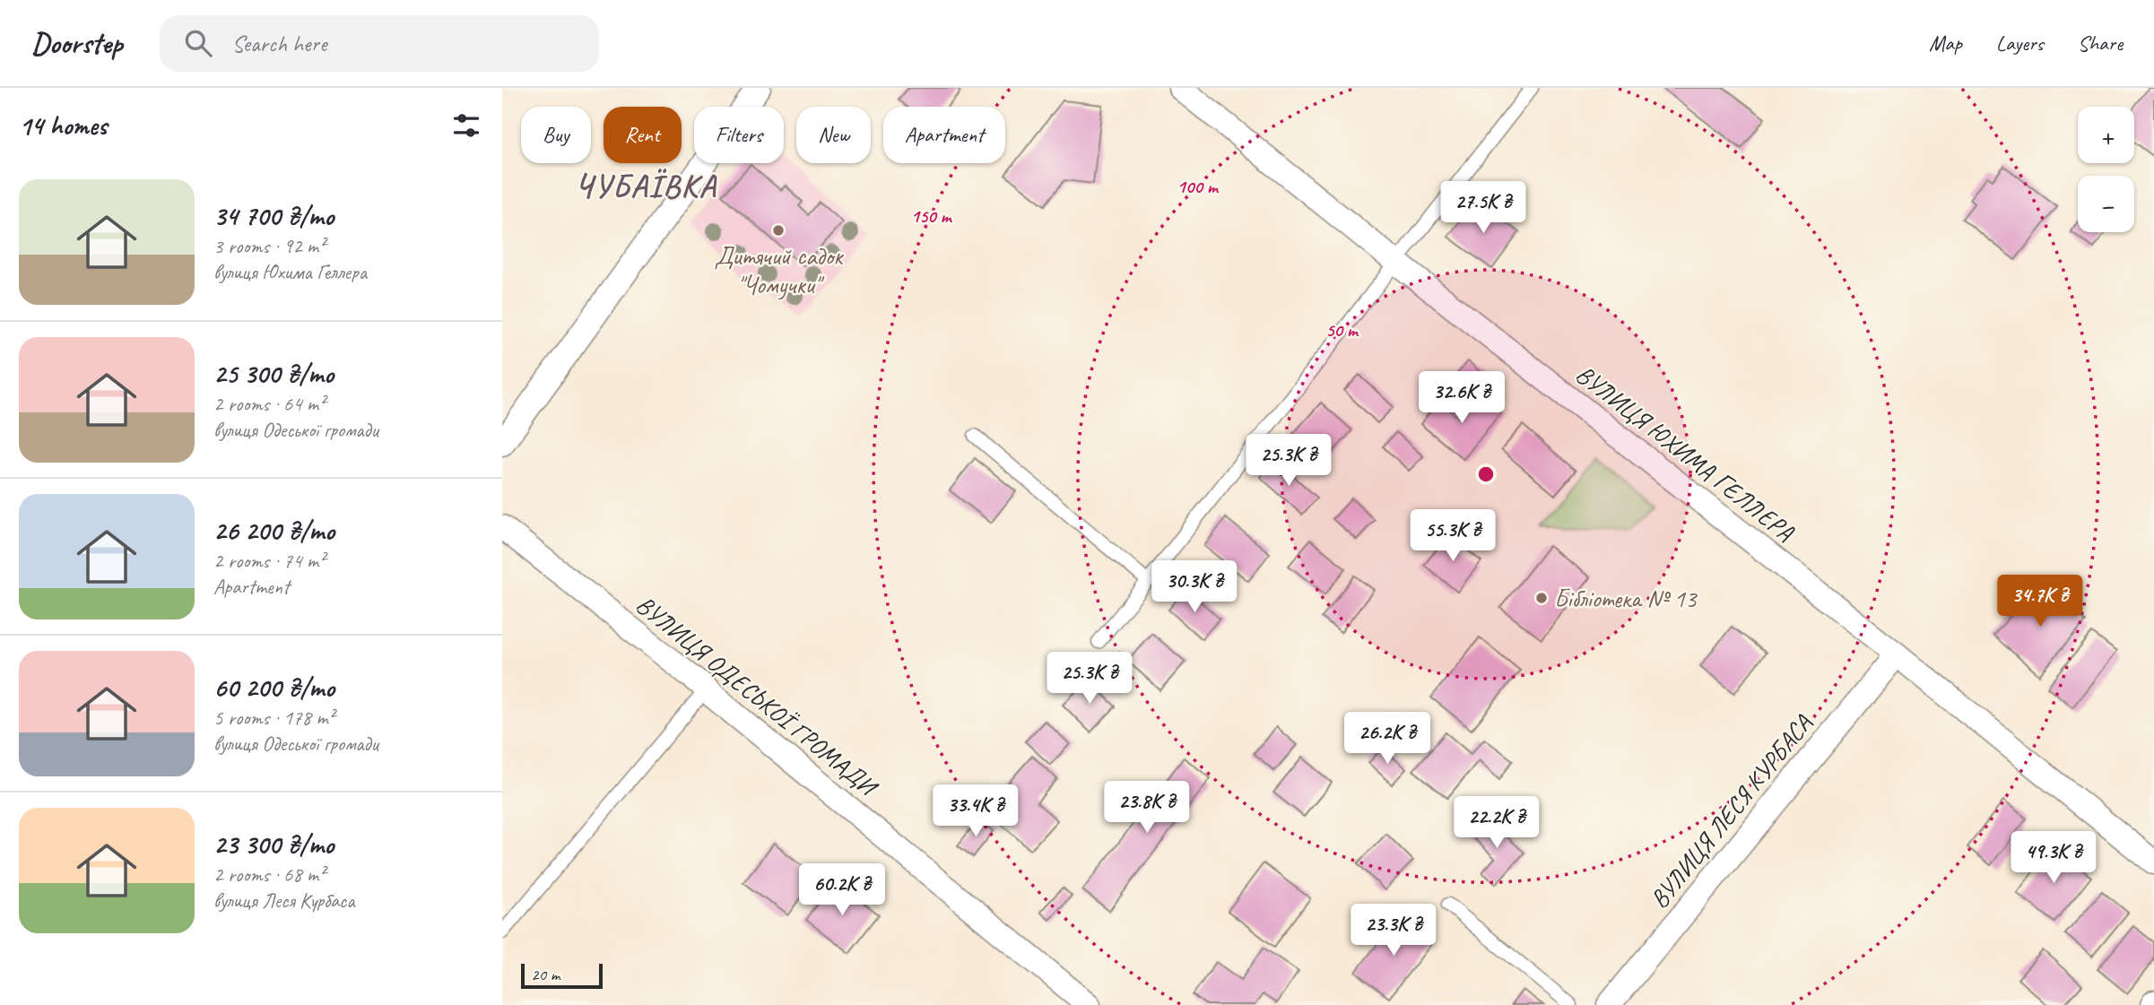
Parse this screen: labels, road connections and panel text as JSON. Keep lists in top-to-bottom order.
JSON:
{
  "streets": {
    "street": ["ВУЛИЦЯ ЮХИМА ГЕЛЛЕРА", "ВУЛИЦЯ ОДЕСЬКОЇ ГРОМАДИ", "ВУЛИЦЯ ЛЕСЯ КУРБАСА"]
  },
  "crossings": [
    ["ВУЛИЦЯ ЮХИМА ГЕЛЛЕРА", "ВУЛИЦЯ ЛЕСЯ КУРБАСА"]
  ],
  "districts": ["ЧУБАЇВКА"],
  "places": ["Дитячий садок \"Чомучки\"", "Бібліотека № 13"],
  "scale_bar": "20 m",
  "page": {
    "header": "Doorstep",
    "search": "Search here",
    "nav": ["Map", "Layers", "Share"],
    "heading": "14 homes",
    "map_buttons": ["+", "−"],
    "chip": [
      "Buy",
      "Rent",
      "Filters",
      "New",
      "Apartment"
    ],
    "list": [
      {
        "name": "34 700 ₴/mo",
        "note": "3 rooms · 92 m² · вулиця Юхима Геллера"
      },
      {
        "name": "25 300 ₴/mo",
        "note": "2 rooms · 64 m² · вулиця Одеської громади"
      },
      {
        "name": "26 200 ₴/mo",
        "note": "2 rooms · 74 m² · Apartment"
      },
      {
        "name": "60 200 ₴/mo",
        "note": "5 rooms · 178 m² · вулиця Одеської громади"
      },
      {
        "name": "23 300 ₴/mo",
        "note": "2 rooms · 68 m² · вулиця Леся Курбаса"
      }
    ],
    "price": [
      "27.5K ₴",
      "32.6K ₴",
      "25.3K ₴",
      "55.3K ₴",
      "30.3K ₴",
      "34.7K ₴",
      "25.3K ₴",
      "26.2K ₴",
      "23.8K ₴",
      "33.4K ₴",
      "22.2K ₴",
      "49.3K ₴",
      "60.2K ₴",
      "23.3K ₴"
    ],
    "scale": "20 m"
  },
  "rings": ["100 m", "150 m", "50 m"]
}
